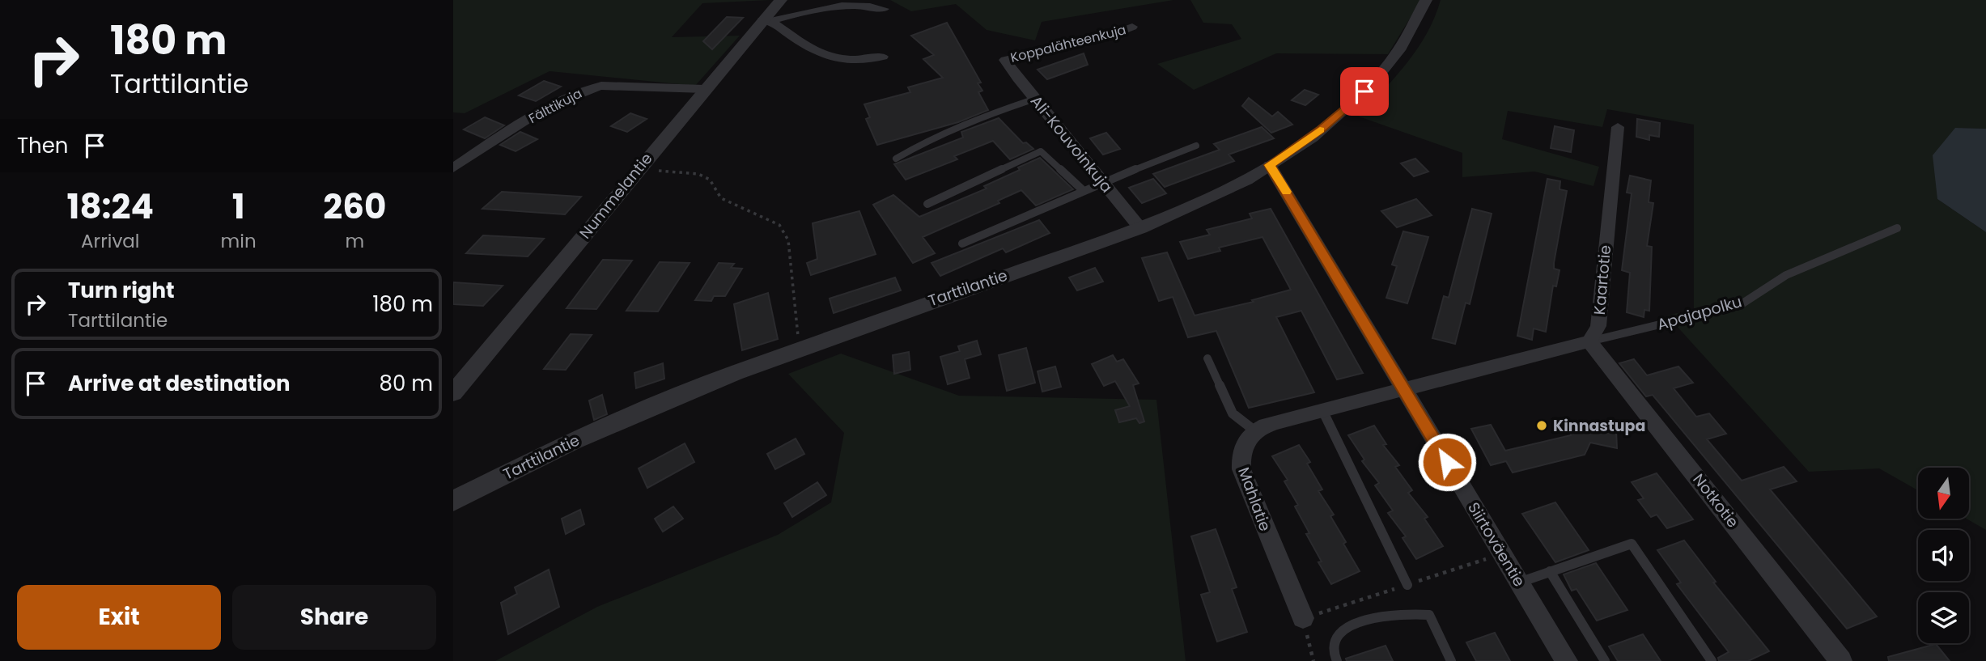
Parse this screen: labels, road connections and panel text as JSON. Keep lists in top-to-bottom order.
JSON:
{
  "streets": {
    "street": [
      "Koppalähteenkuja",
      "Fälttikuja",
      "Ali-Kouvoinkuja",
      "Nummelantie",
      "Kaartotie",
      "Tarttilantie",
      "Mahlatie",
      "Notkotie",
      "Siirtoväentie"
    ],
    "lane": ["Apajapolku"]
  },
  "crossings": [
    ["Koppalähteenkuja", "Ali-Kouvoinkuja"],
    ["Fälttikuja", "Nummelantie"],
    ["Ali-Kouvoinkuja", "Tarttilantie"],
    ["Kaartotie", "Apajapolku"],
    ["Kaartotie", "Notkotie"],
    ["Tarttilantie", "Siirtoväentie"],
    ["Apajapolku", "Notkotie"]
  ],
  "places": ["Kinnastupa"],
  "north": "bottom",
  "page": {
    "turn": ["180 m", "Tarttilantie"],
    "then": "Then",
    "eta": [
      "18:24",
      "Arrival",
      "1",
      "min",
      "260",
      "m"
    ],
    "list": [
      {
        "name": "Turn right",
        "note": "Tarttilantie",
        "value": "180 m"
      },
      {
        "name": "Arrive at destination",
        "value": "80 m"
      }
    ],
    "buttons": ["Exit", "Share"]
  }
}
